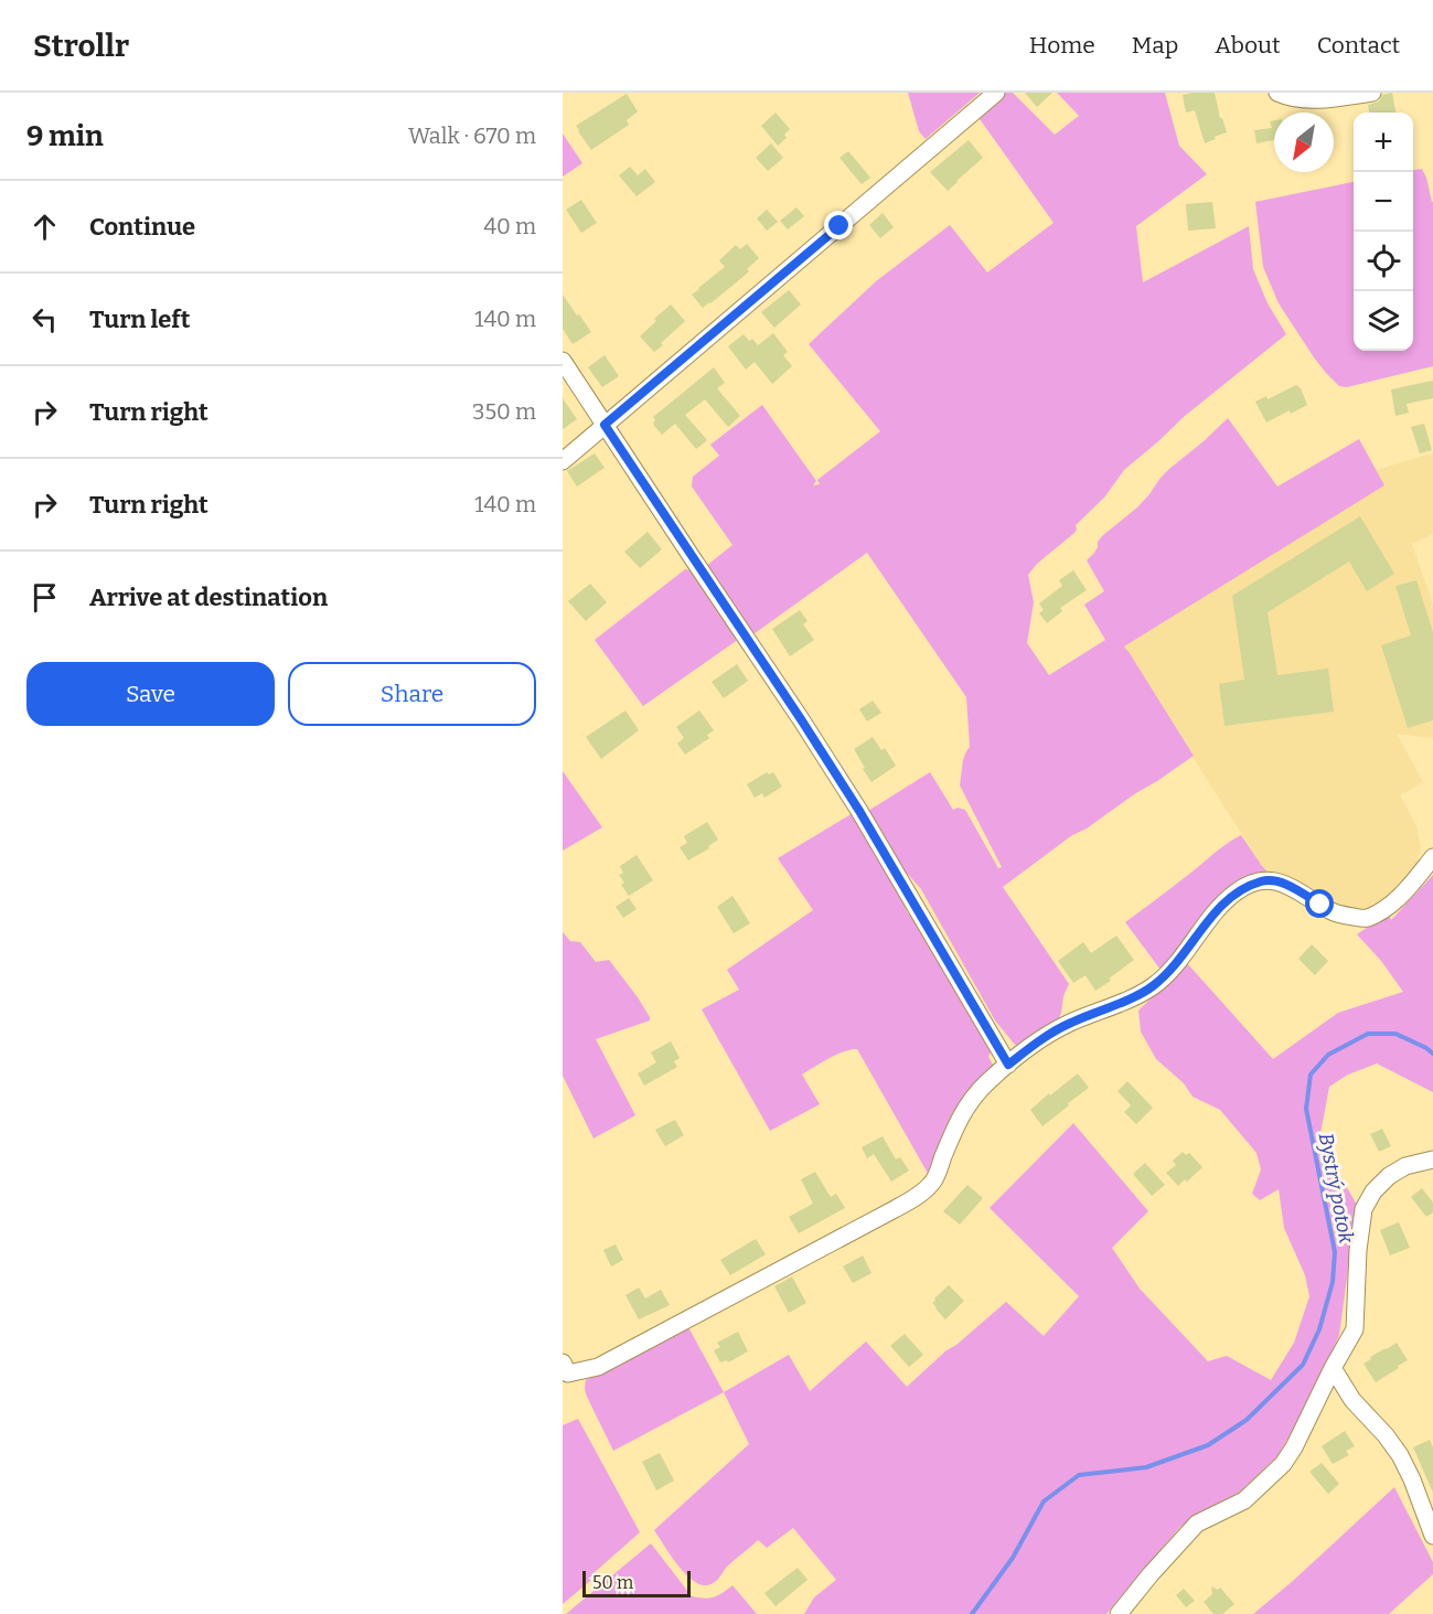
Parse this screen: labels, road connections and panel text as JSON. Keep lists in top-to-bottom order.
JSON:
{
  "water": ["Bystrý potok"],
  "scale_bar": "50 m",
  "north": "bottom left",
  "page": {
    "header": "Strollr",
    "nav": [
      "Home",
      "Map",
      "About",
      "Contact"
    ],
    "heading": ["9 min", "Walk · 670 m"],
    "map_buttons": ["+", "−"],
    "list": [
      ["Continue", "40 m"],
      ["Turn left", "140 m"],
      ["Turn right", "350 m"],
      ["Turn right", "140 m"],
      "Arrive at destination"
    ],
    "buttons": ["Save", "Share"],
    "scale": "50 m"
  }
}
